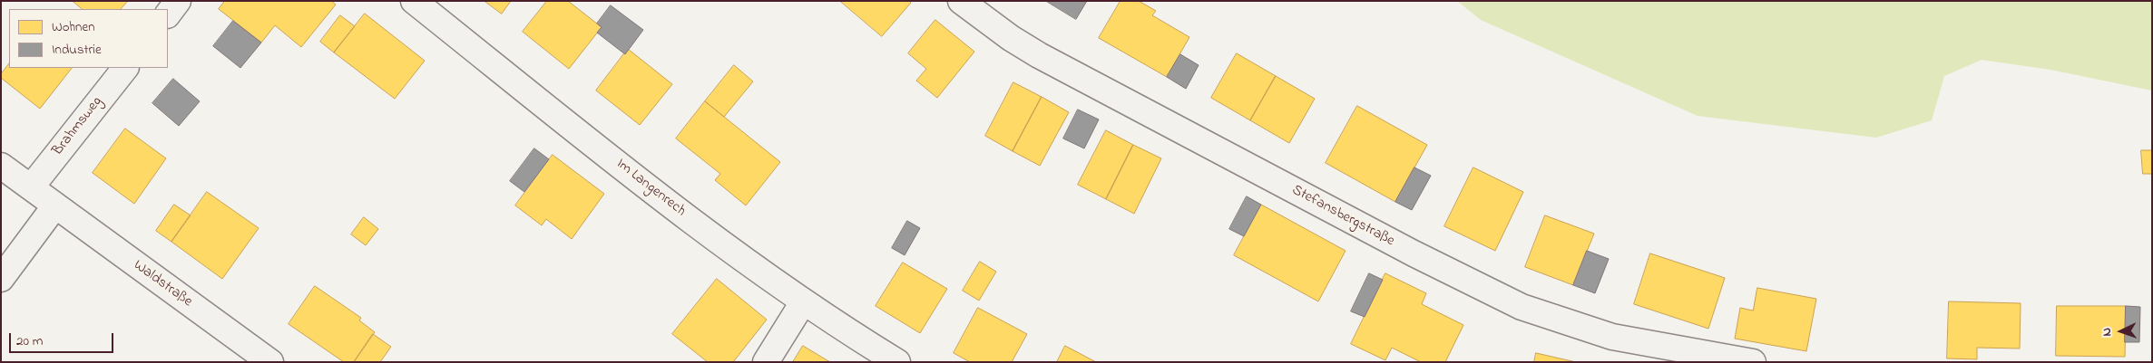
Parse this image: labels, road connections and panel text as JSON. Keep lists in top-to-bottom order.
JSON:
{
  "streets": {
    "street": [
      "Brahmsweg",
      "Im Langenrech",
      "Stefansbergstraße",
      "Waldstraße"
    ]
  },
  "crossings": [
    ["Brahmsweg", "Waldstraße"]
  ],
  "legend": ["Wohnen", "Industrie"],
  "scale_bar": "20 m",
  "north": "left"
}
